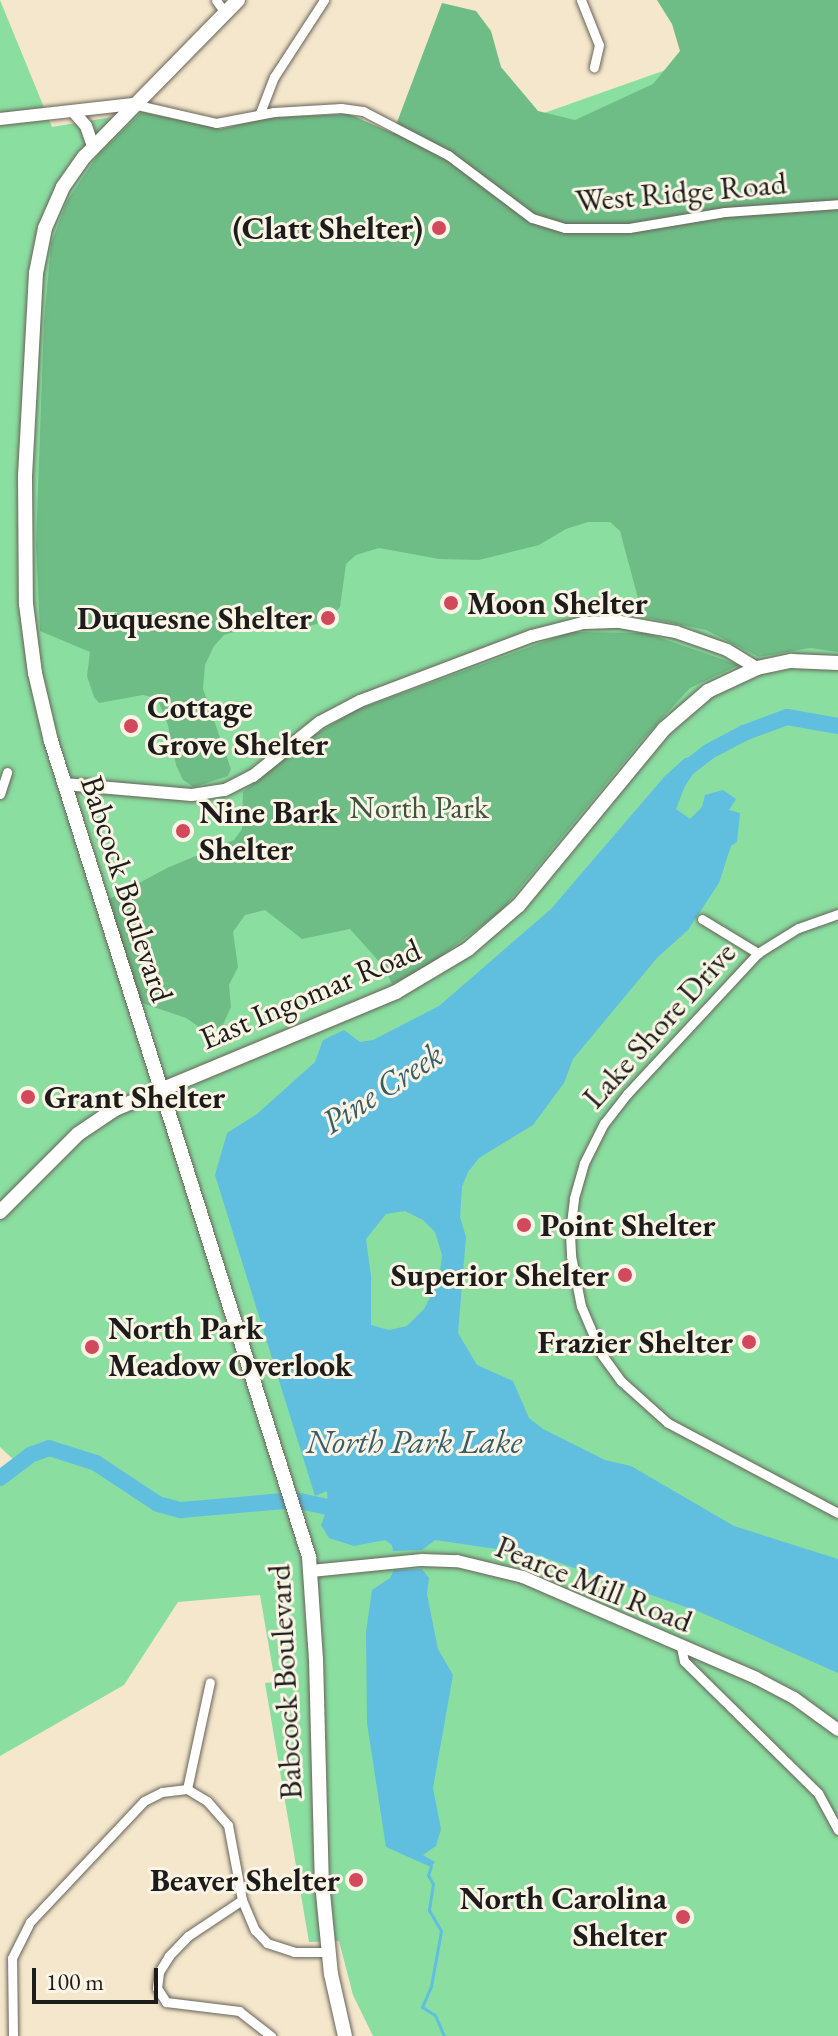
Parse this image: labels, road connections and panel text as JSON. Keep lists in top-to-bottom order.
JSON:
{
  "streets": {
    "main road": ["Babcock Boulevard", "East Ingomar Road"],
    "street": ["West Ridge Road", "Lake Shore Drive", "Pearce Mill Road"]
  },
  "crossings": [
    ["West Ridge Road", "Babcock Boulevard"],
    ["Babcock Boulevard", "East Ingomar Road"],
    ["Babcock Boulevard", "Pearce Mill Road"]
  ],
  "water": ["Pine Creek", "North Park Lake"],
  "parks": ["North Park"],
  "places": [
    "(Clatt Shelter)",
    "Moon Shelter",
    "Duquesne Shelter",
    "Cottage Grove Shelter",
    "Nine Bark Shelter",
    "Grant Shelter",
    "Point Shelter",
    "Superior Shelter",
    "Frazier Shelter",
    "North Park Meadow Overlook",
    "Beaver Shelter",
    "North Carolina Shelter"
  ],
  "scale_bar": "100 m"
}
